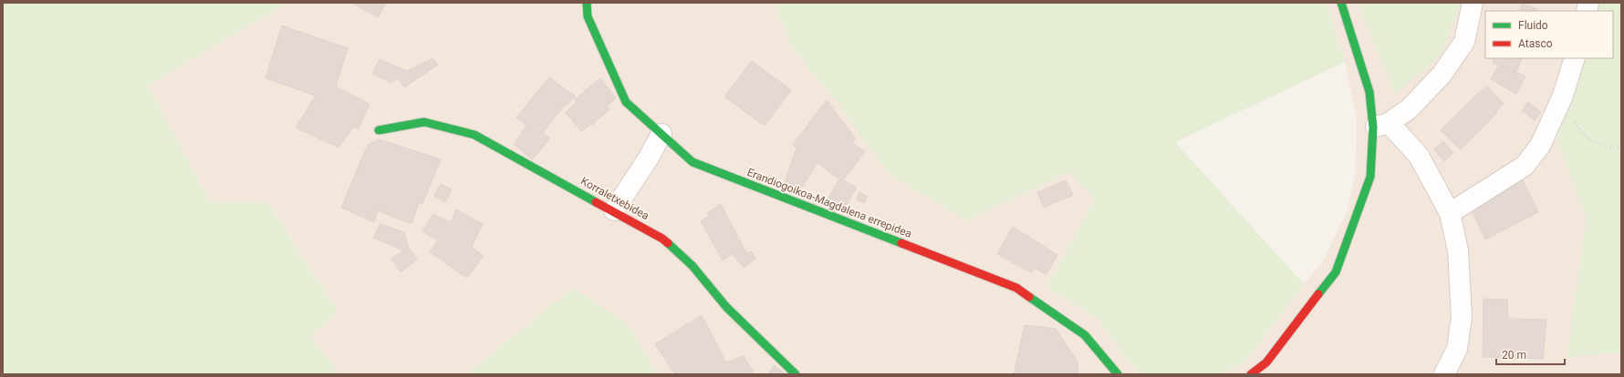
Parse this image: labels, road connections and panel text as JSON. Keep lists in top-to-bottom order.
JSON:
{
  "streets": {
    "street": ["Korraletxebidea", "Erandiogoikoa-Magdalena errepidea"]
  },
  "legend": ["Fluido", "Atasco"],
  "scale_bar": "20 m"
}
